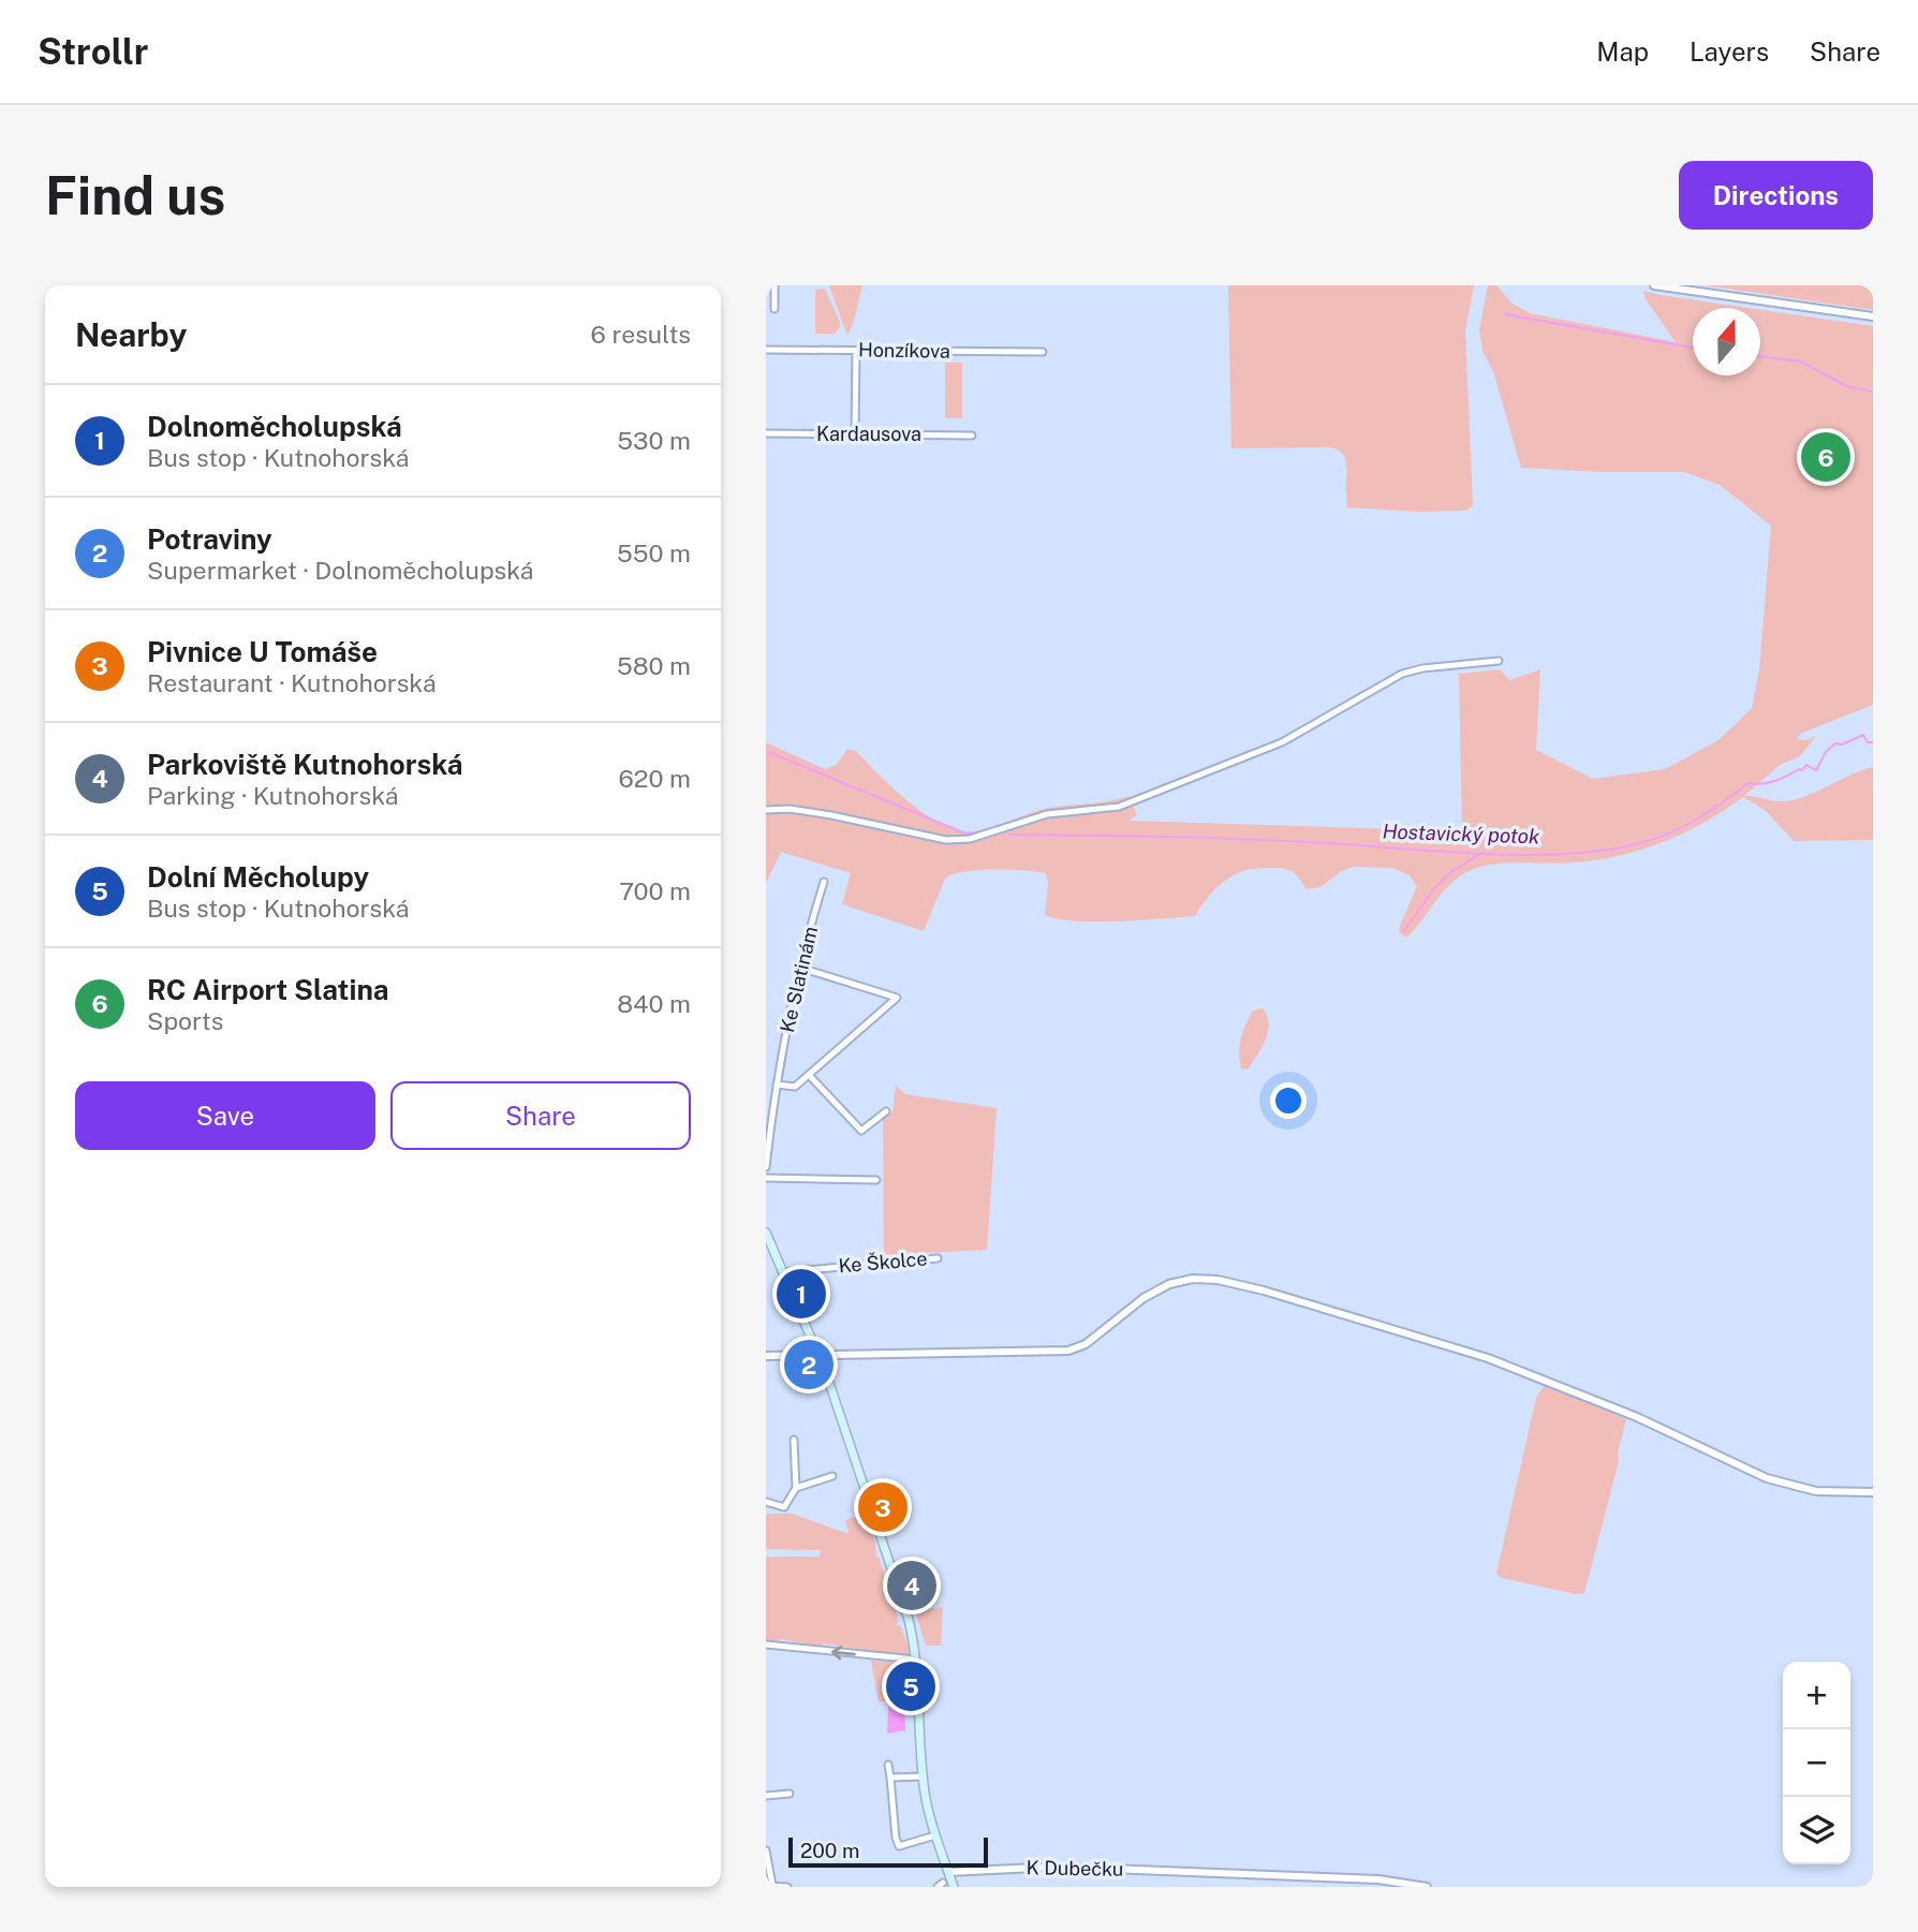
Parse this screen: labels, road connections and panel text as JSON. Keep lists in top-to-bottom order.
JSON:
{
  "streets": {
    "street": [
      "Honzíkova",
      "Kardausova",
      "Ke Slatinám",
      "Ke Školce",
      "K Dubečku"
    ]
  },
  "water": ["Hostavický potok"],
  "scale_bar": "200 m",
  "north": "top",
  "page": {
    "header": "Strollr",
    "nav": ["Map", "Layers", "Share"],
    "buttons": [
      "Directions",
      ["Save", "Share"]
    ],
    "title": "Find us",
    "heading": ["Nearby", "6 results"],
    "list": [
      {
        "mark": "1",
        "name": "Dolnoměcholupská",
        "note": "Bus stop · Kutnohorská",
        "value": "530 m"
      },
      {
        "mark": "2",
        "name": "Potraviny",
        "note": "Supermarket · Dolnoměcholupská",
        "value": "550 m"
      },
      {
        "mark": "3",
        "name": "Pivnice U Tomáše",
        "note": "Restaurant · Kutnohorská",
        "value": "580 m"
      },
      {
        "mark": "4",
        "name": "Parkoviště Kutnohorská",
        "note": "Parking · Kutnohorská",
        "value": "620 m"
      },
      {
        "mark": "5",
        "name": "Dolní Měcholupy",
        "note": "Bus stop · Kutnohorská",
        "value": "700 m"
      },
      {
        "mark": "6",
        "name": "RC Airport Slatina",
        "note": "Sports",
        "value": "840 m"
      }
    ],
    "pins": [
      "6",
      "1",
      "2",
      "3",
      "4",
      "5"
    ],
    "map_buttons": ["+", "−"],
    "scale": "200 m"
  }
}
